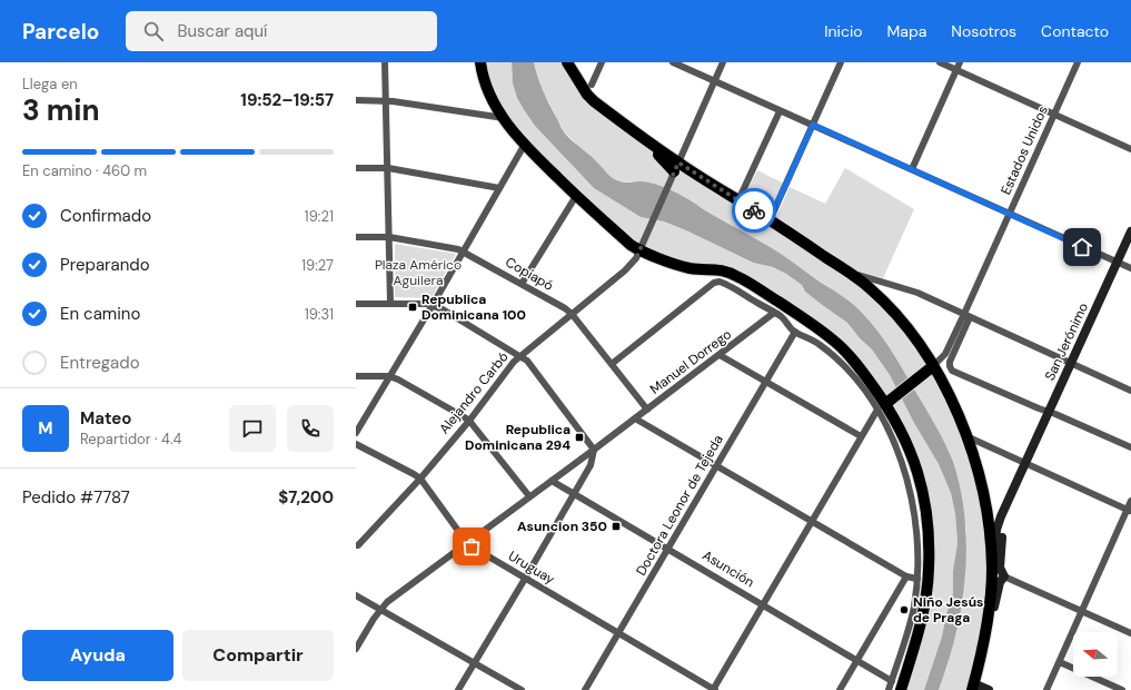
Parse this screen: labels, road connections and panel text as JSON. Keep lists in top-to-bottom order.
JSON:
{
  "streets": {
    "main road": ["San Jerónimo"],
    "street": [
      "Estados Unidos",
      "Copiapó",
      "Manuel Dorrego",
      "Alejandro Carbó",
      "Doctora Leonor de Tejeda",
      "Uruguay",
      "Asunción"
    ]
  },
  "crossings": [
    ["Copiapó", "Manuel Dorrego"],
    ["Copiapó", "Alejandro Carbó"],
    ["Manuel Dorrego", "Uruguay"],
    ["Manuel Dorrego", "Asunción"],
    ["Alejandro Carbó", "Uruguay"],
    ["Doctora Leonor de Tejeda", "Uruguay"],
    ["Doctora Leonor de Tejeda", "Asunción"]
  ],
  "parks": ["Plaza Américo Aguilera"],
  "places": {
    "transit": ["Republica Dominicana 100", "Republica Dominicana 294", "Asuncion 350"],
    "other": ["Niño Jesús de Praga"]
  },
  "north": "left",
  "page": {
    "header": "Parcelo",
    "search": "Buscar aquí",
    "nav": [
      "Inicio",
      "Mapa",
      "Nosotros",
      "Contacto"
    ],
    "heading": ["3 min", "Llega en", "19:52–19:57"],
    "panel": [
      "Mateo",
      "Repartidor · 4.4",
      "Pedido #7787",
      "$7,200"
    ],
    "bar": "En camino · 460 m",
    "list": [
      ["Confirmado", "19:21"],
      ["Preparando", "19:27"],
      ["En camino", "19:31"],
      "Entregado"
    ],
    "round": "M",
    "buttons": ["Ayuda", "Compartir"]
  }
}
